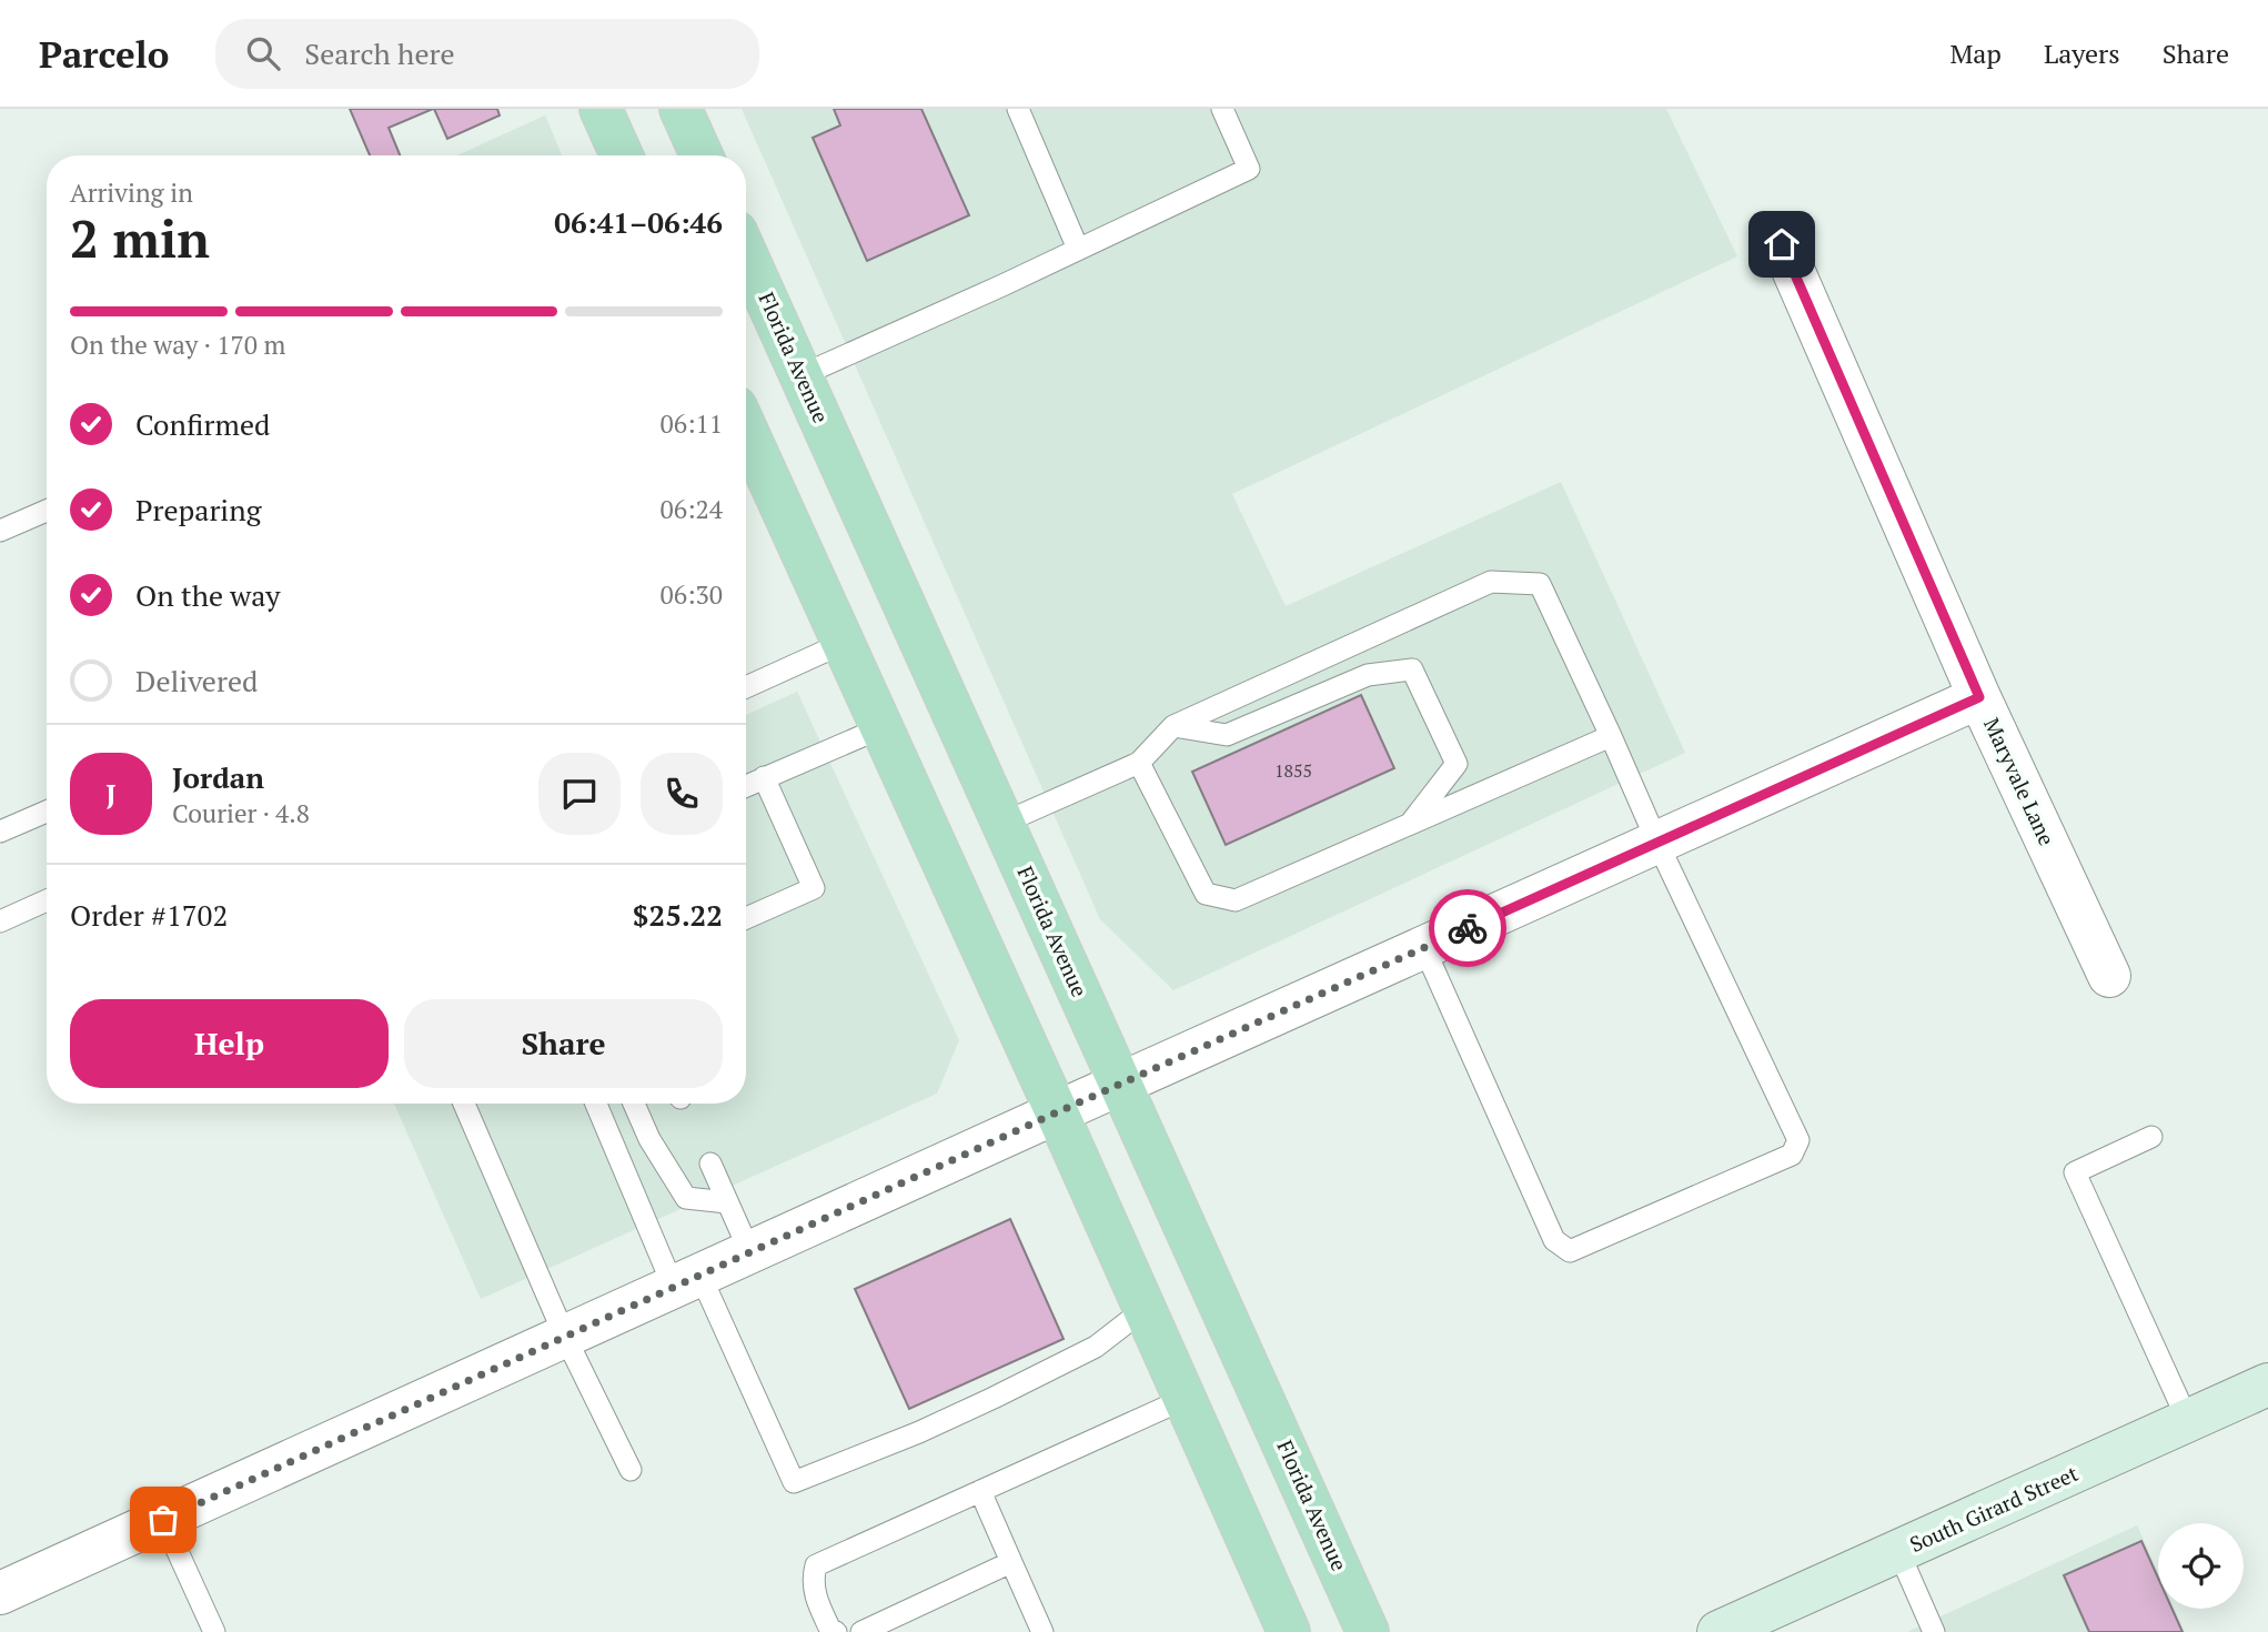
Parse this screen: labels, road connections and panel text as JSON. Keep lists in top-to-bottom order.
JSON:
{
  "streets": {
    "main road": ["Florida Avenue"],
    "street": ["Maryvale Lane", "South Girard Street"]
  },
  "house_numbers": ["1855"],
  "page": {
    "header": "Parcelo",
    "search": "Search here",
    "nav": ["Map", "Layers", "Share"],
    "heading": ["2 min", "Arriving in", "06:41–06:46"],
    "panel": [
      "Jordan",
      "Courier · 4.8",
      "Order #1702",
      "$25.22"
    ],
    "bar": "On the way · 170 m",
    "list": [
      ["Confirmed", "06:11"],
      ["Preparing", "06:24"],
      ["On the way", "06:30"],
      "Delivered"
    ],
    "round": "J",
    "buttons": ["Help", "Share"]
  }
}
